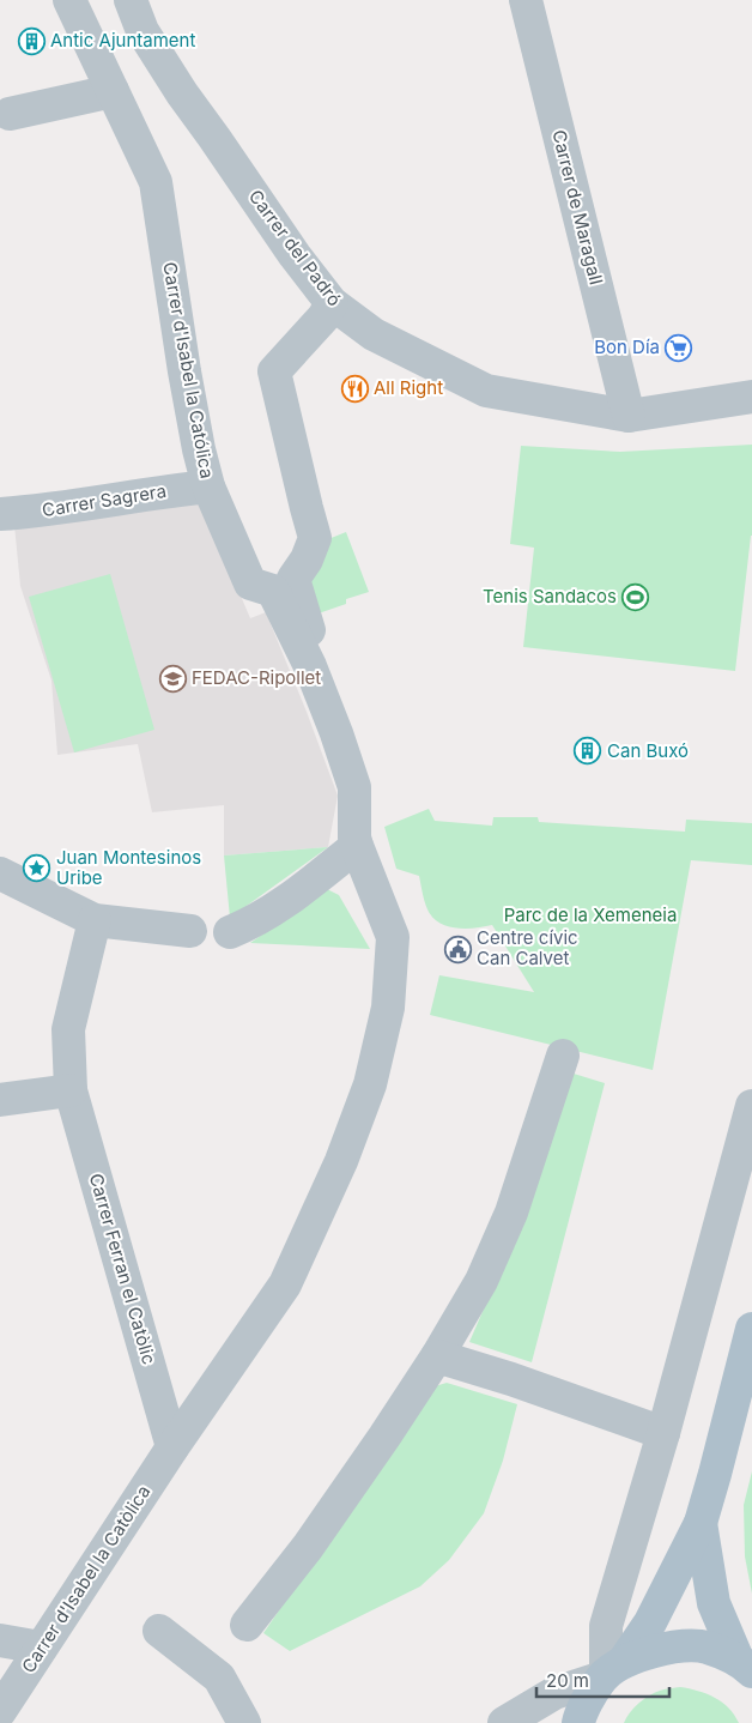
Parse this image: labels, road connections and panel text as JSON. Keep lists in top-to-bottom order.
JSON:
{
  "streets": {
    "street": [
      "Carrer de Maragall",
      "Carrer del Padró",
      "Carrer d'Isabel la Católica",
      "Carrer Sagrera",
      "Carrer Ferran el Catòlic",
      "Carrer d'Isabel la Catòlica"
    ]
  },
  "crossings": [
    ["Carrer de Maragall", "Carrer del Padró"],
    ["Carrer d'Isabel la Católica", "Carrer Sagrera"],
    ["Carrer d'Isabel la Católica", "Carrer Ferran el Catòlic"],
    ["Carrer d'Isabel la Católica", "Carrer d'Isabel la Catòlica"],
    ["Carrer Ferran el Catòlic", "Carrer d'Isabel la Catòlica"]
  ],
  "parks": ["Parc de la Xemeneia"],
  "places": {
    "building": ["Antic Ajuntament", "Can Buxó"],
    "supermarket": ["Bon Día"],
    "restaurant": ["All Right"],
    "sports": ["Tenis Sandacos"],
    "school or university": ["FEDAC-Ripollet"],
    "place": ["Juan Montesinos Uribe"],
    "public building": ["Centre cívic Can Calvet"]
  },
  "scale_bar": "20 m"
}
